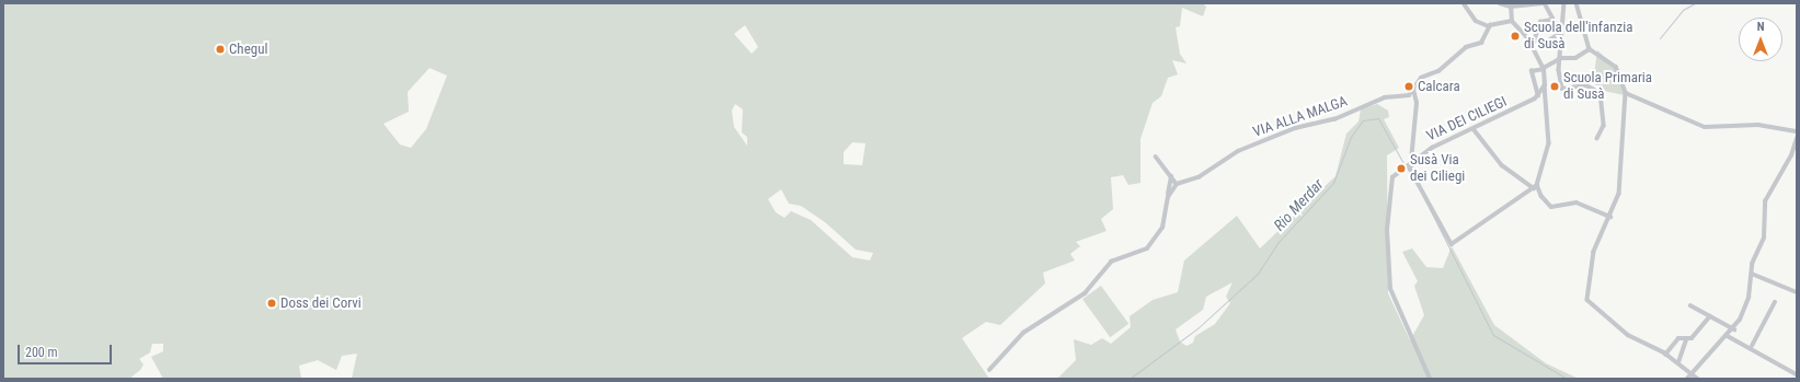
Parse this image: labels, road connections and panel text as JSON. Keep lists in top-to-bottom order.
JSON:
{
  "streets": {
    "street": ["VIA ALLA MALGA", "VIA DEI CILIEGI"]
  },
  "water": ["Rio Merdar"],
  "places": [
    "Scuola dell'infanzia di Susà",
    "Chegul",
    "Calcara",
    "Scuola Primaria di Susà",
    "Susà Via dei Ciliegi",
    "Doss dei Corvi"
  ],
  "scale_bar": "200 m",
  "north": "top"
}
